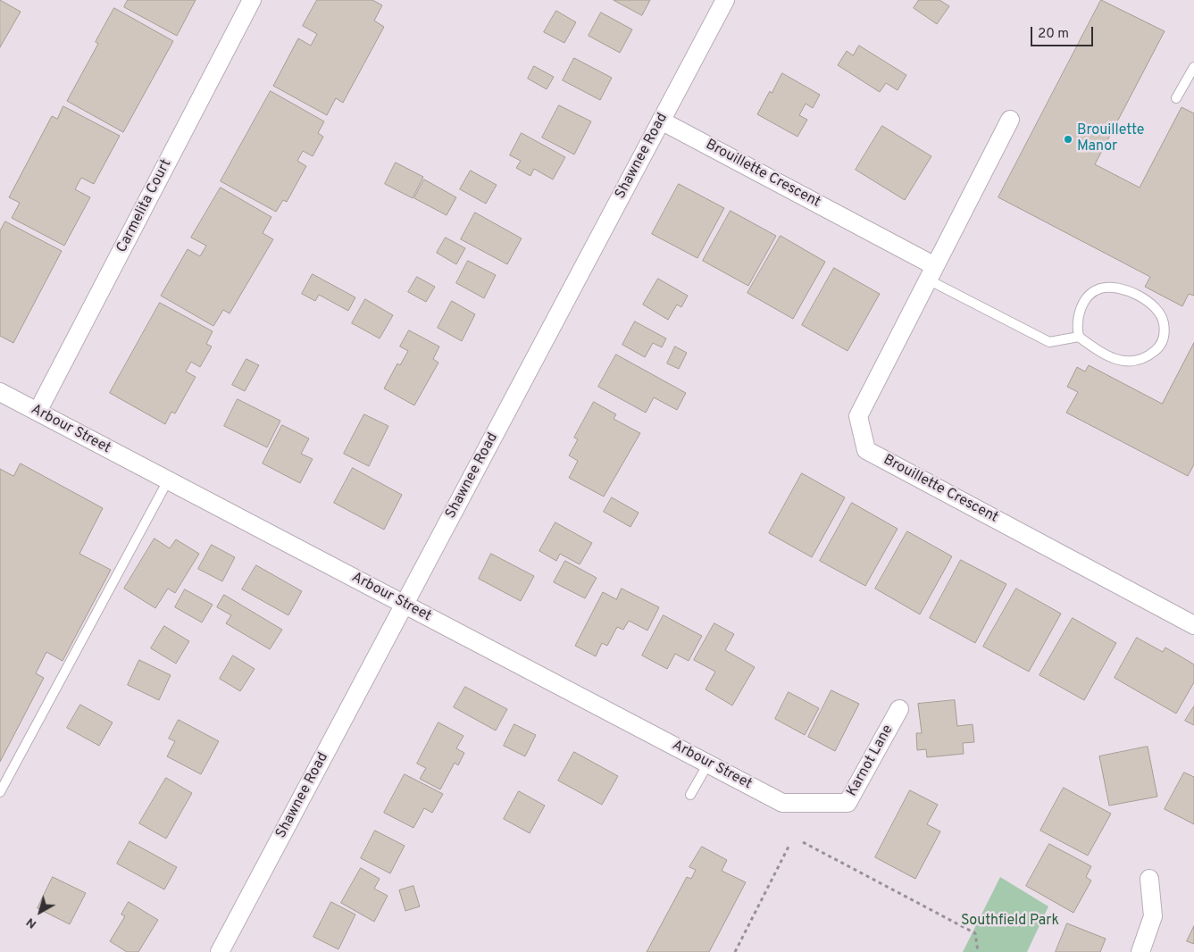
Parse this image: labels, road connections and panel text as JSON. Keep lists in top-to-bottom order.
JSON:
{
  "streets": {
    "street": [
      "Shawnee Road",
      "Brouillette Crescent",
      "Carmelita Court",
      "Arbour Street",
      "Karnot Lane"
    ]
  },
  "crossings": [
    ["Shawnee Road", "Brouillette Crescent"],
    ["Shawnee Road", "Arbour Street"],
    ["Carmelita Court", "Arbour Street"],
    ["Arbour Street", "Karnot Lane"]
  ],
  "parks": ["Southfield Park"],
  "places": ["Brouillette Manor"],
  "scale_bar": "20 m",
  "north": "bottom left"
}
